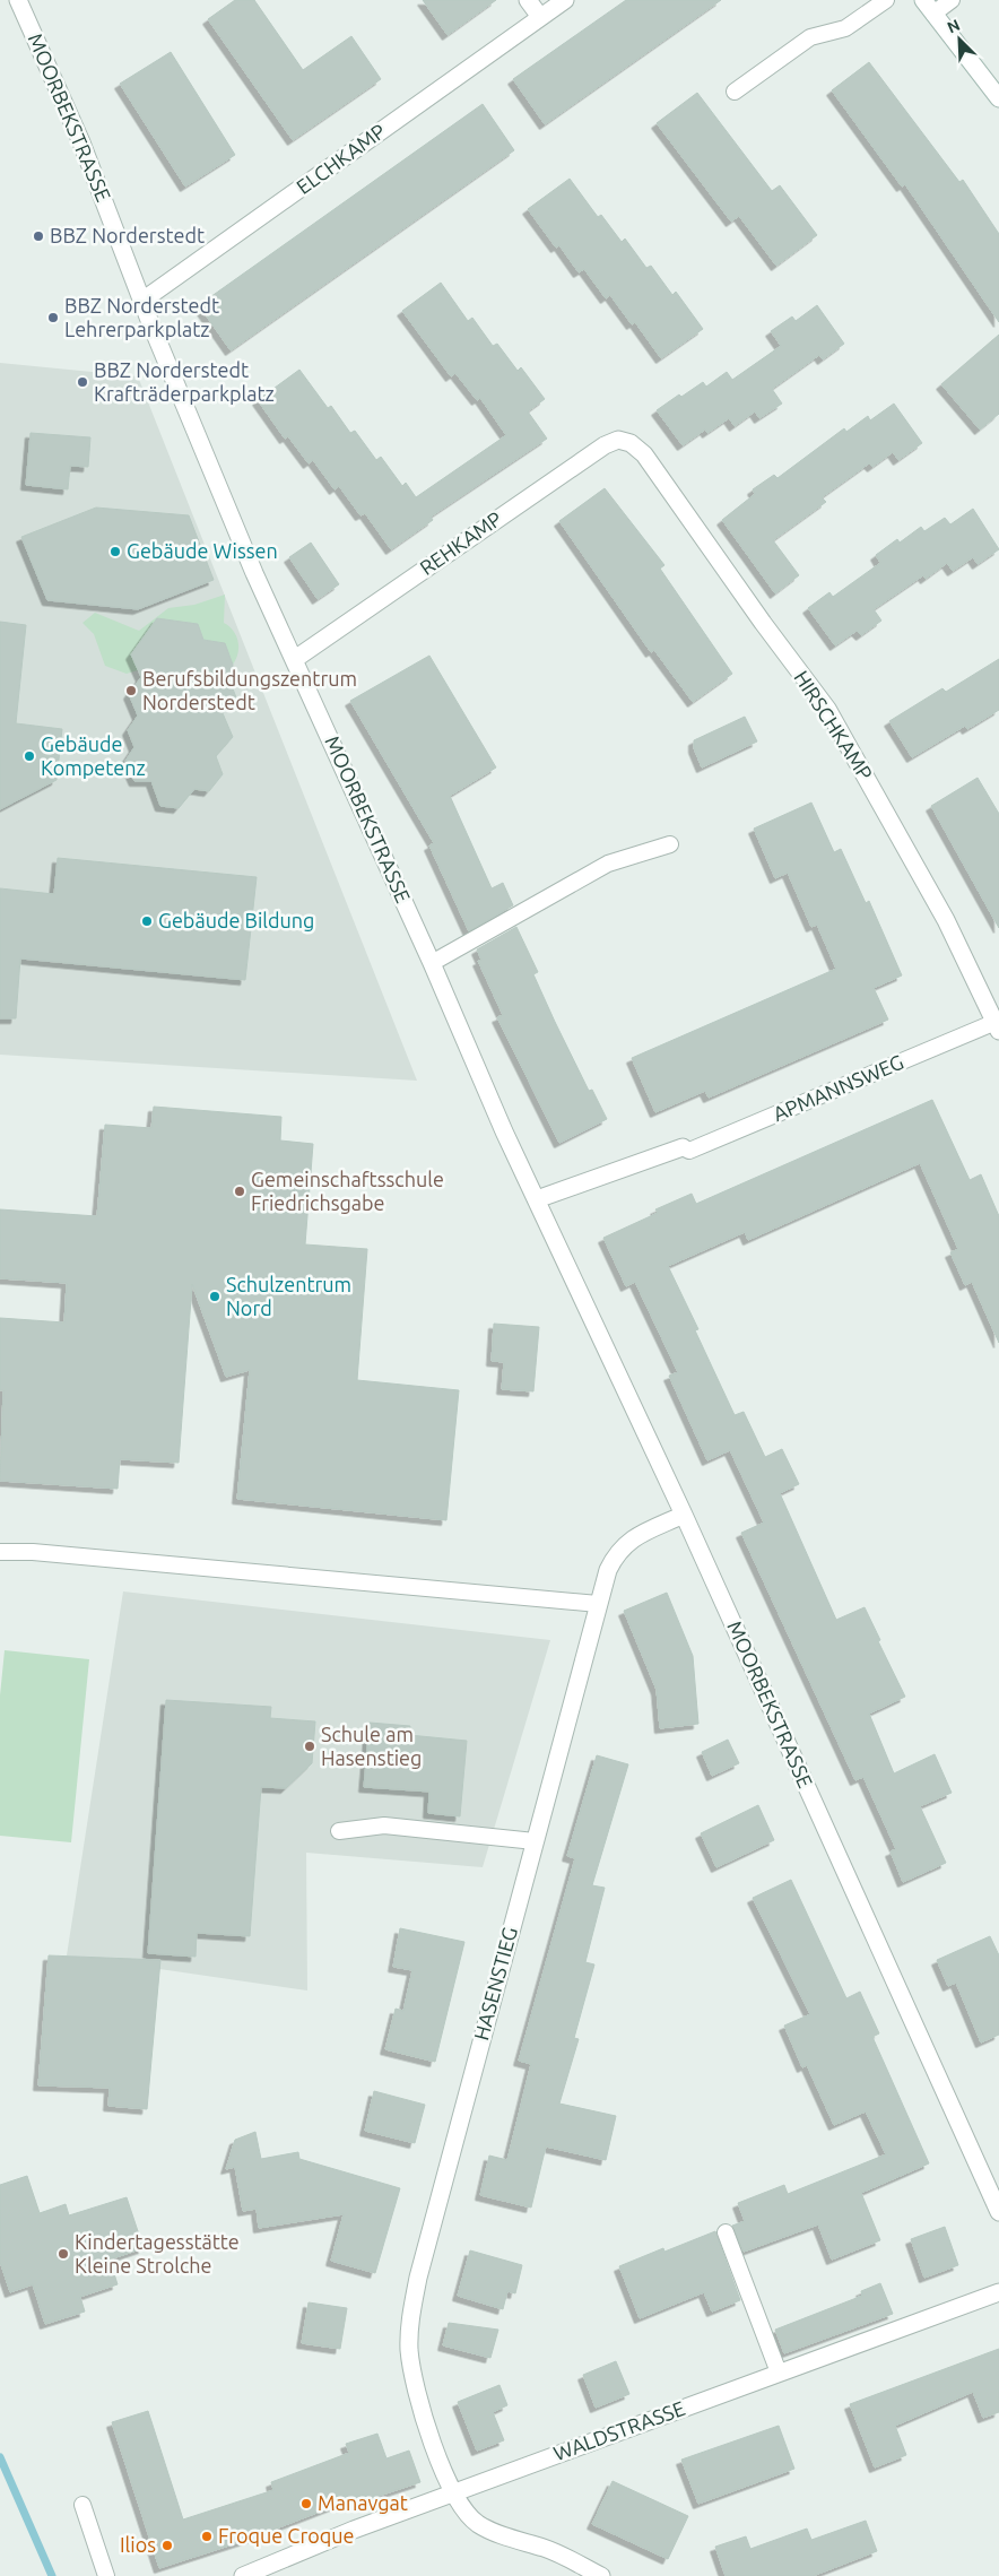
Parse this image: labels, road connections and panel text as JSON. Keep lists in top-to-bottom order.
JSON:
{
  "streets": {
    "street": [
      "MOORBEKSTRASSE",
      "ELCHKAMP",
      "REHKAMP",
      "HIRSCHKAMP",
      "HASENSTIEG",
      "WALDSTRASSE"
    ],
    "lane": ["APMANNSWEG"]
  },
  "crossings": [
    ["MOORBEKSTRASSE", "ELCHKAMP"],
    ["MOORBEKSTRASSE", "REHKAMP"],
    ["MOORBEKSTRASSE", "HASENSTIEG"],
    ["REHKAMP", "HIRSCHKAMP"],
    ["HIRSCHKAMP", "APMANNSWEG"],
    ["HASENSTIEG", "WALDSTRASSE"]
  ],
  "places": [
    "BBZ Norderstedt",
    "BBZ Norderstedt Lehrerparkplatz",
    "BBZ Norderstedt Krafträderparkplatz",
    "Gebäude Wissen",
    "Berufsbildungszentrum Norderstedt",
    "Gebäude Kompetenz",
    "Gebäude Bildung",
    "Gemeinschaftsschule Friedrichsgabe",
    "Schulzentrum Nord",
    "Schule am Hasenstieg",
    "Kindertagesstätte Kleine Strolche",
    "Manavgat",
    "Froque Croque",
    "Ilios"
  ],
  "north": "top left"
}
